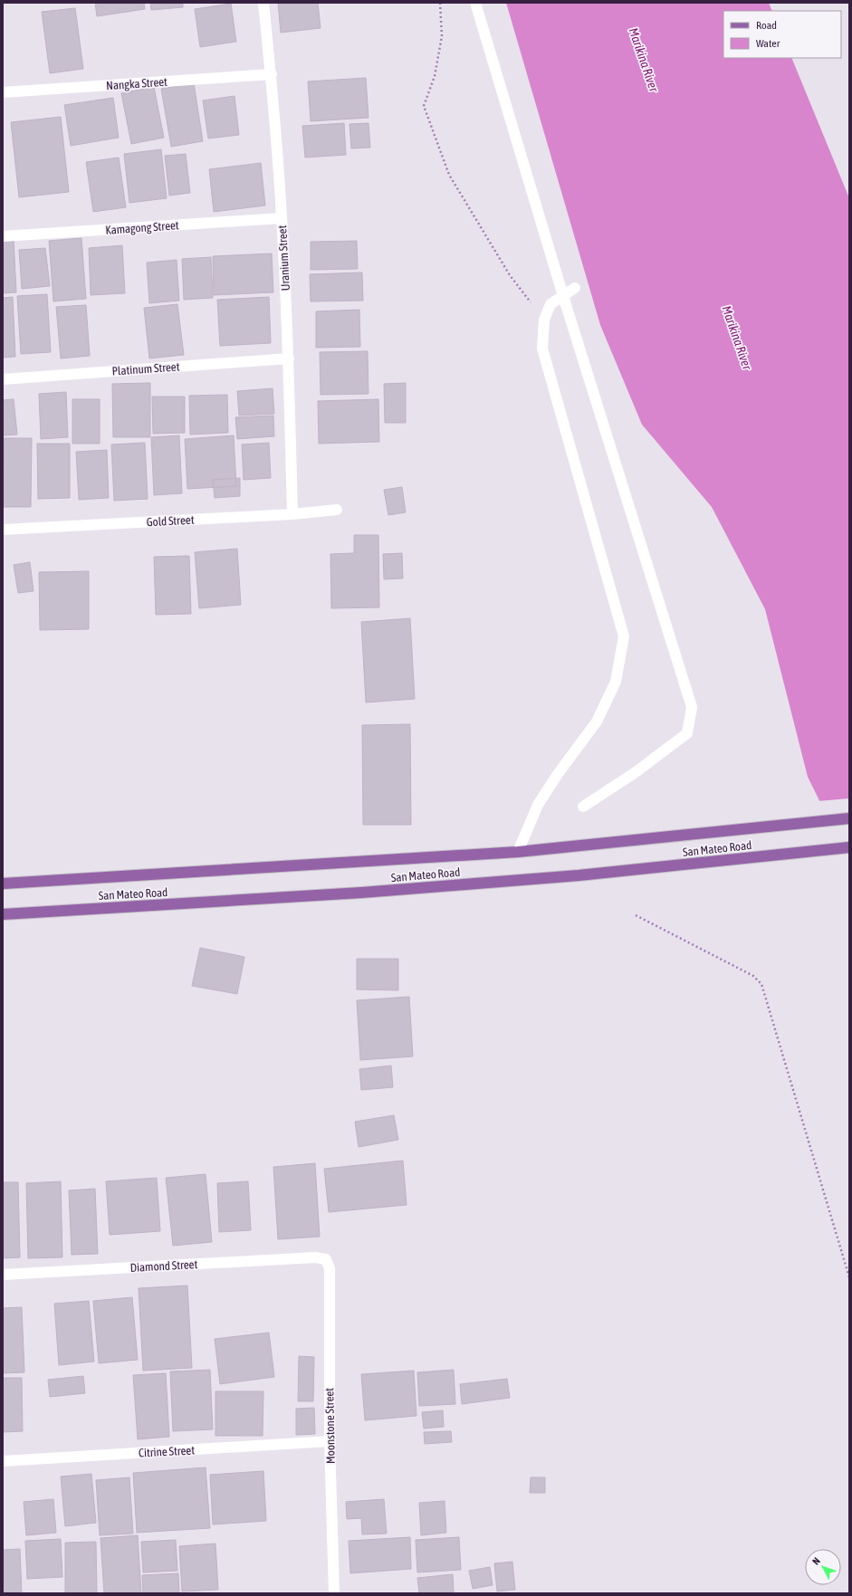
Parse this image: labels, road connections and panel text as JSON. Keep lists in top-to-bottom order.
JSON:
{
  "streets": {
    "main road": ["San Mateo Road"],
    "street": [
      "Nangka Street",
      "Kamagong Street",
      "Uranium Street",
      "Platinum Street",
      "Gold Street",
      "Diamond Street",
      "Moonstone Street",
      "Citrine Street"
    ]
  },
  "crossings": [
    ["Nangka Street", "Uranium Street"],
    ["Kamagong Street", "Uranium Street"],
    ["Uranium Street", "Platinum Street"],
    ["Uranium Street", "Gold Street"],
    ["Diamond Street", "Moonstone Street"],
    ["Moonstone Street", "Citrine Street"]
  ],
  "water": ["Marikina River"],
  "legend": ["Road", "Water"],
  "north": "top left"
}
